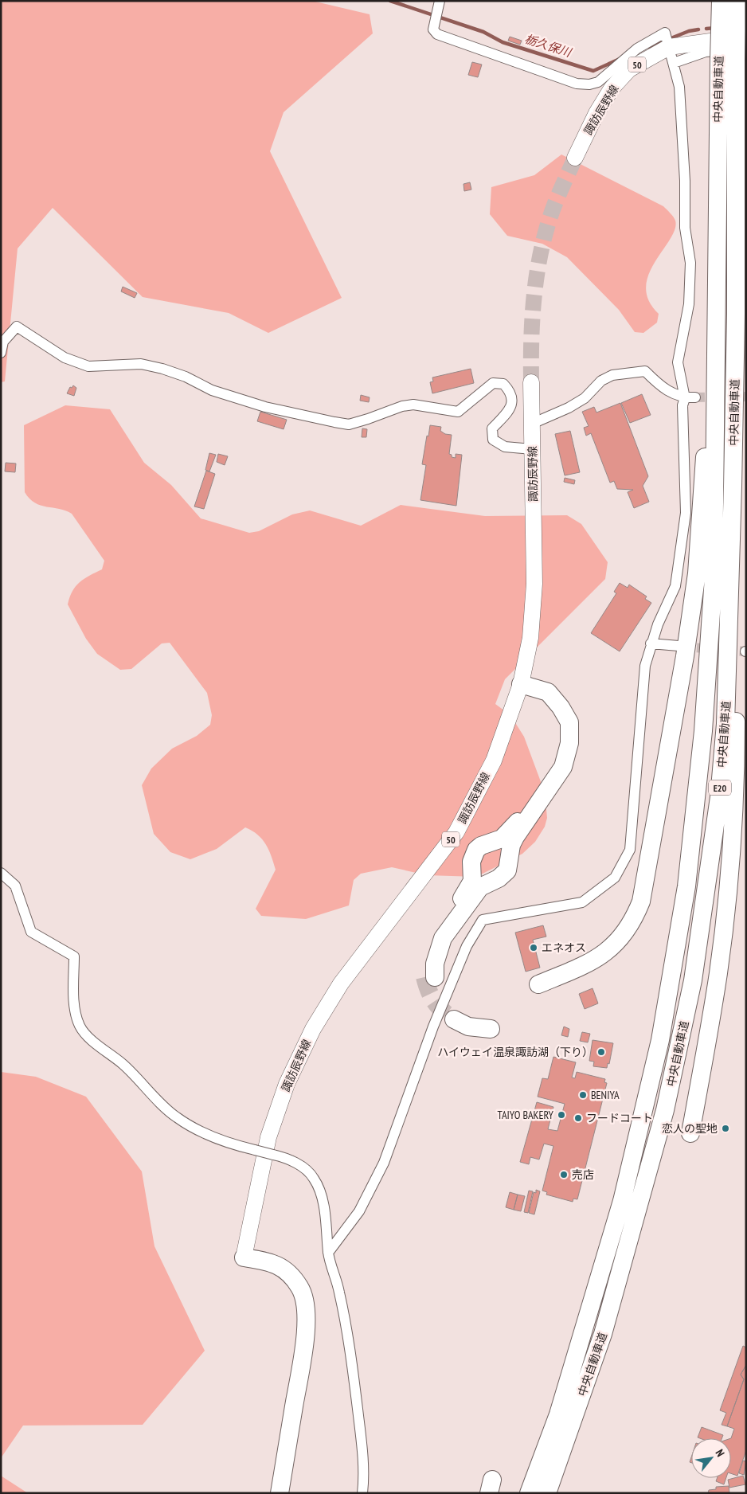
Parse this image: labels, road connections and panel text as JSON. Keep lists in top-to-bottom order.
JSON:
{
  "streets": {
    "highway": ["中央自動車道", "E20"],
    "main road": ["50", "諏訪辰野線"]
  },
  "water": ["栃久保川"],
  "places": [
    "エネオス",
    "ハイウェイ温泉諏訪湖（下り）",
    "BENIYA",
    "TAIYO BAKERY",
    "フードコート",
    "恋人の聖地",
    "売店"
  ],
  "north": "top right"
}
